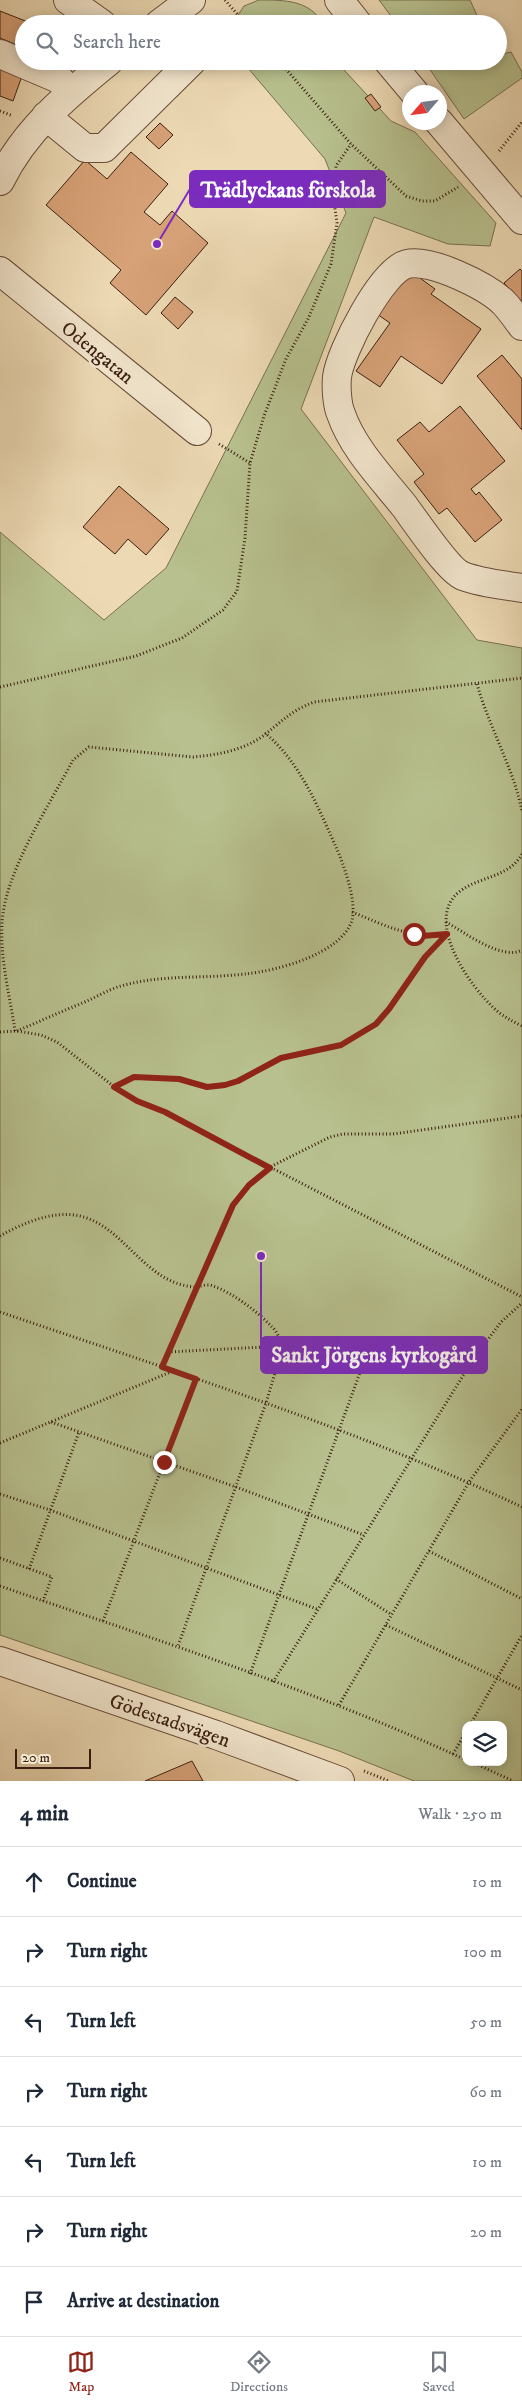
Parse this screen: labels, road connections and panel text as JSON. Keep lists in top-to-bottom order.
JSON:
{
  "streets": {
    "street": ["Odengatan", "Gödestadsvägen"]
  },
  "places": ["Trädlyckans förskola", "Sankt Jörgens kyrkogård"],
  "scale_bar": "20 m",
  "north": "bottom left",
  "page": {
    "search": "Search here",
    "scale": "20 m",
    "heading": ["4 min", "Walk · 250 m"],
    "list": [
      ["Continue", "10 m"],
      ["Turn right", "100 m"],
      ["Turn left", "50 m"],
      ["Turn right", "60 m"],
      ["Turn left", "10 m"],
      ["Turn right", "20 m"],
      "Arrive at destination"
    ],
    "nav": ["Map", "Directions", "Saved"]
  }
}
